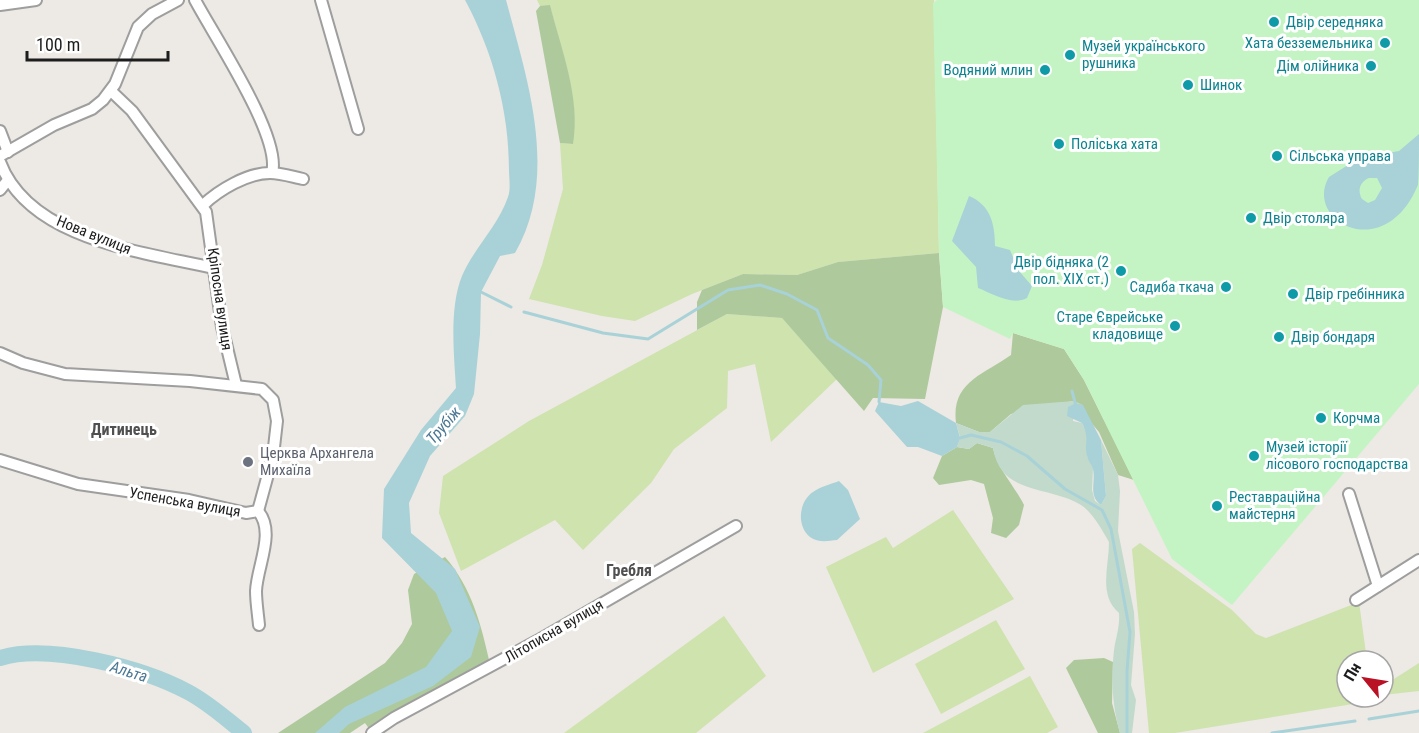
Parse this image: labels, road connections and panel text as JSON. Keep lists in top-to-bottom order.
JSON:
{
  "streets": {
    "street": [
      "Нова вулиця",
      "Кріпосна вулиця",
      "Успенська вулиця",
      "Літописна вулиця"
    ]
  },
  "crossings": [
    ["Нова вулиця", "Кріпосна вулиця"]
  ],
  "districts": ["Дитинець", "Гребля"],
  "water": ["Трубіж", "Альта"],
  "places": [
    "Двір середняка",
    "Хата безземельника",
    "Музей українського рушника",
    "Дім олійника",
    "Водяний млин",
    "Шинок",
    "Поліська хата",
    "Сільська управа",
    "Двір столяра",
    "Двір бідняка (2 пол. XIX ст.)",
    "Садиба ткача",
    "Двір гребінника",
    "Старе Єврейське кладовище",
    "Двір бондаря",
    "Корчма",
    "Музей історії лісового господарства",
    "Церква Архангела Михаїла",
    "Реставраційна майстерня"
  ],
  "scale_bar": "100 m",
  "north": "top left"
}
